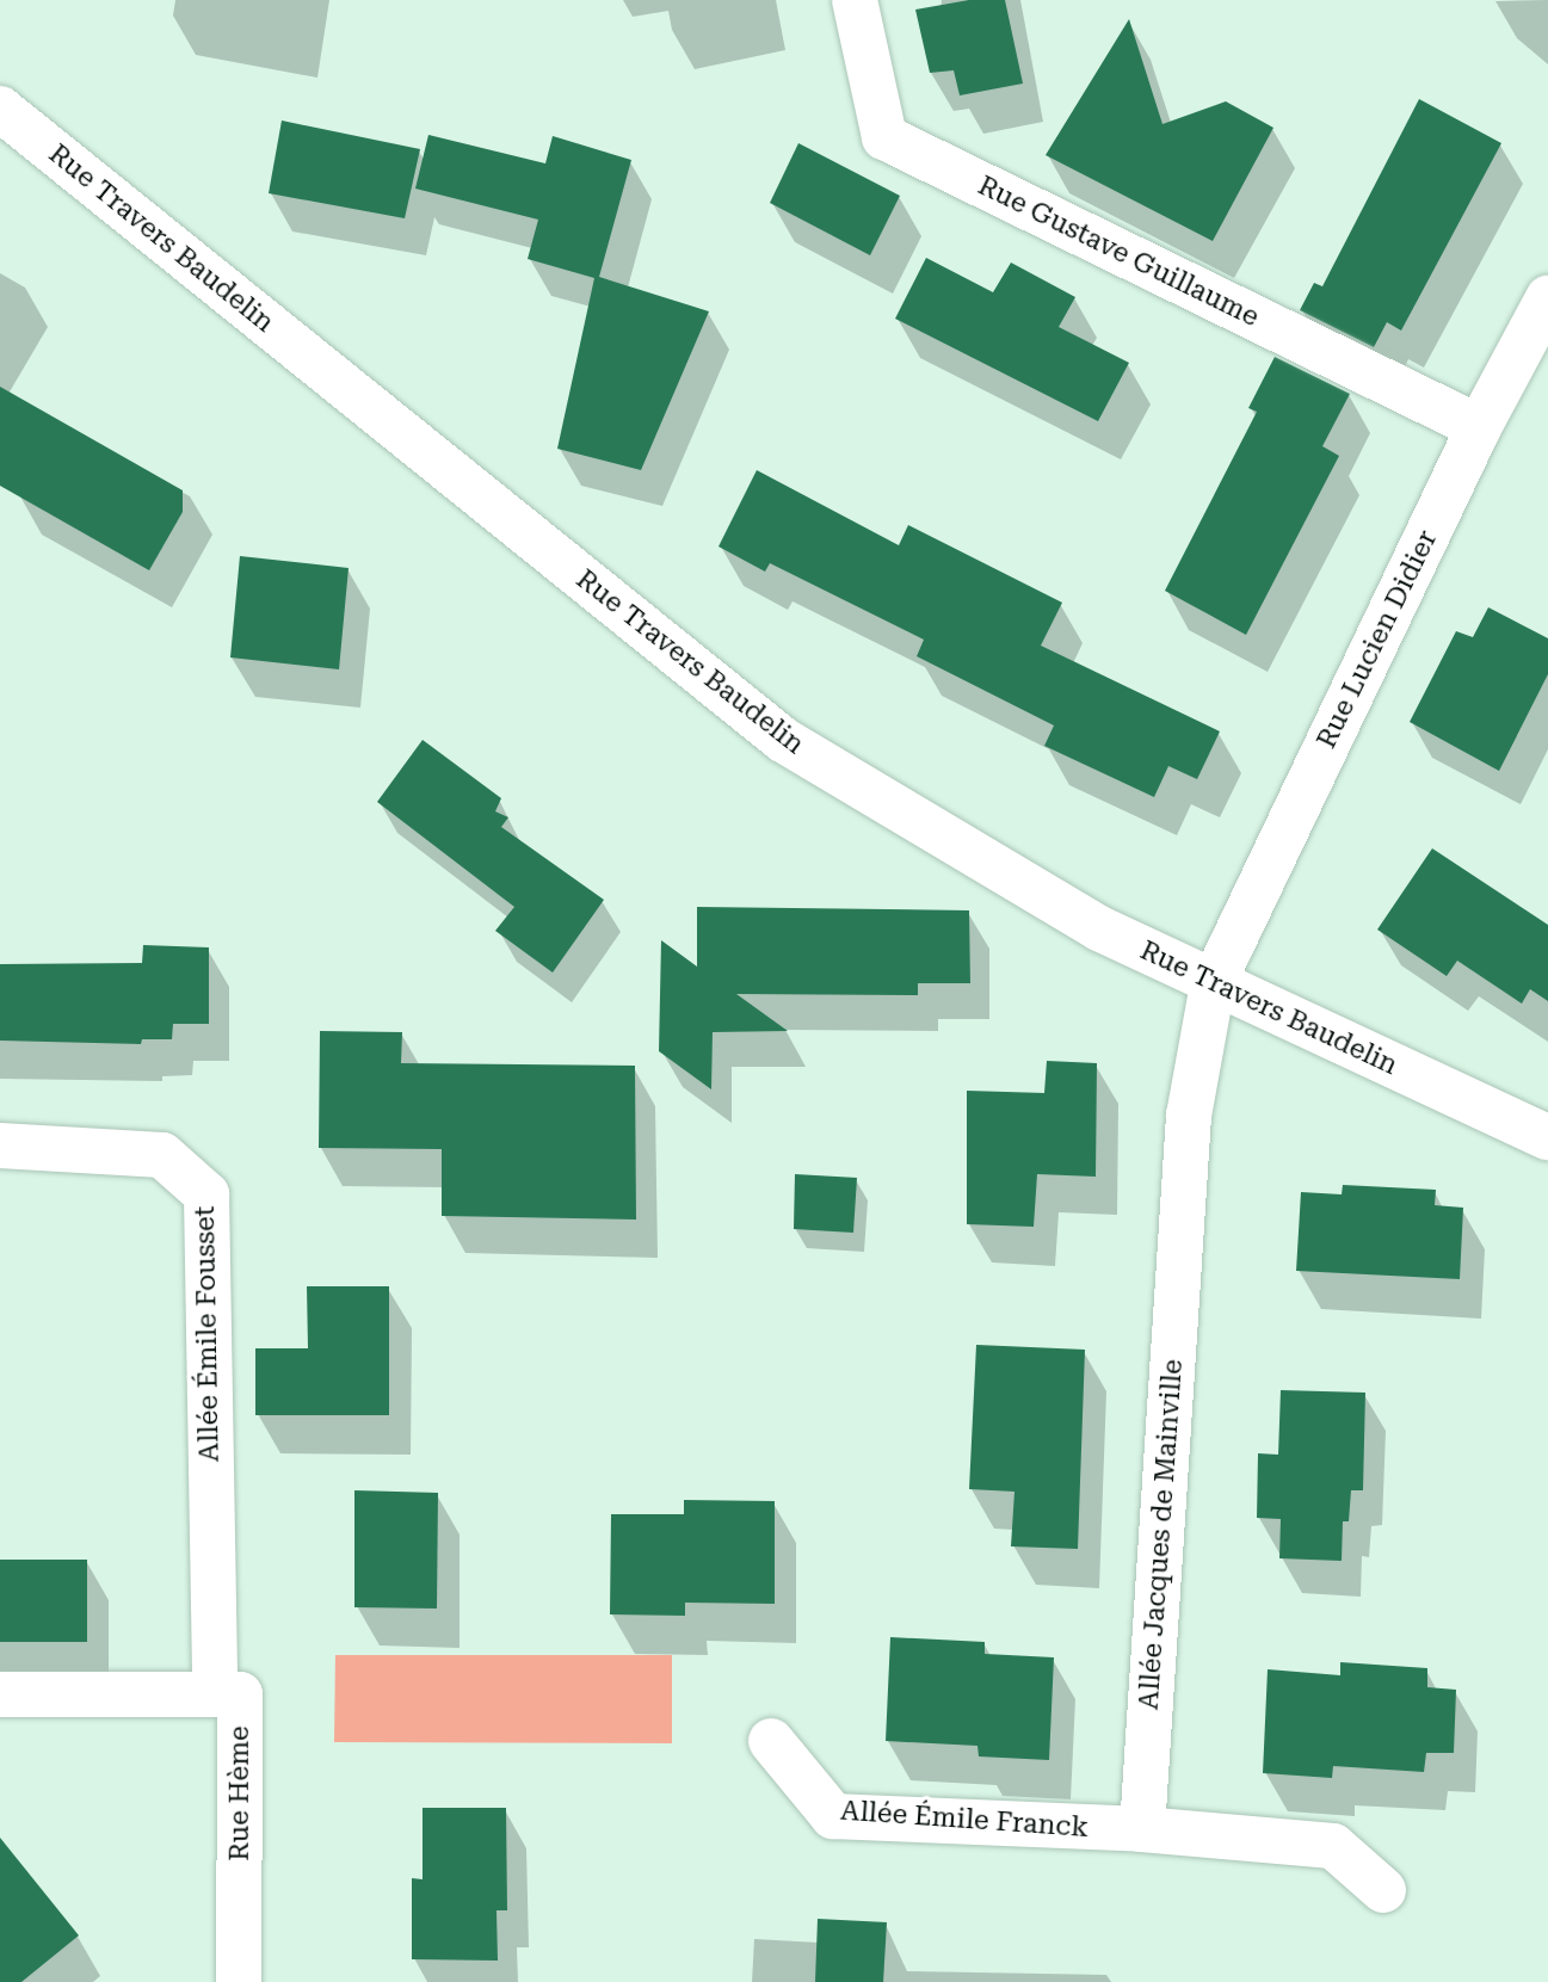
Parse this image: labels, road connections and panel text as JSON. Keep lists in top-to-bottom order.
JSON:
{
  "streets": {
    "street": [
      "Rue Travers Baudelin",
      "Rue Gustave Guillaume",
      "Rue Lucien Didier",
      "Allée Émile Fousset",
      "Allée Jacques de Mainville",
      "Rue Hème",
      "Allée Émile Franck"
    ]
  },
  "crossings": [
    ["Rue Travers Baudelin", "Rue Lucien Didier"],
    ["Rue Travers Baudelin", "Allée Jacques de Mainville"],
    ["Rue Gustave Guillaume", "Rue Lucien Didier"],
    ["Rue Lucien Didier", "Allée Jacques de Mainville"],
    ["Allée Émile Fousset", "Rue Hème"],
    ["Allée Jacques de Mainville", "Allée Émile Franck"]
  ]
}
